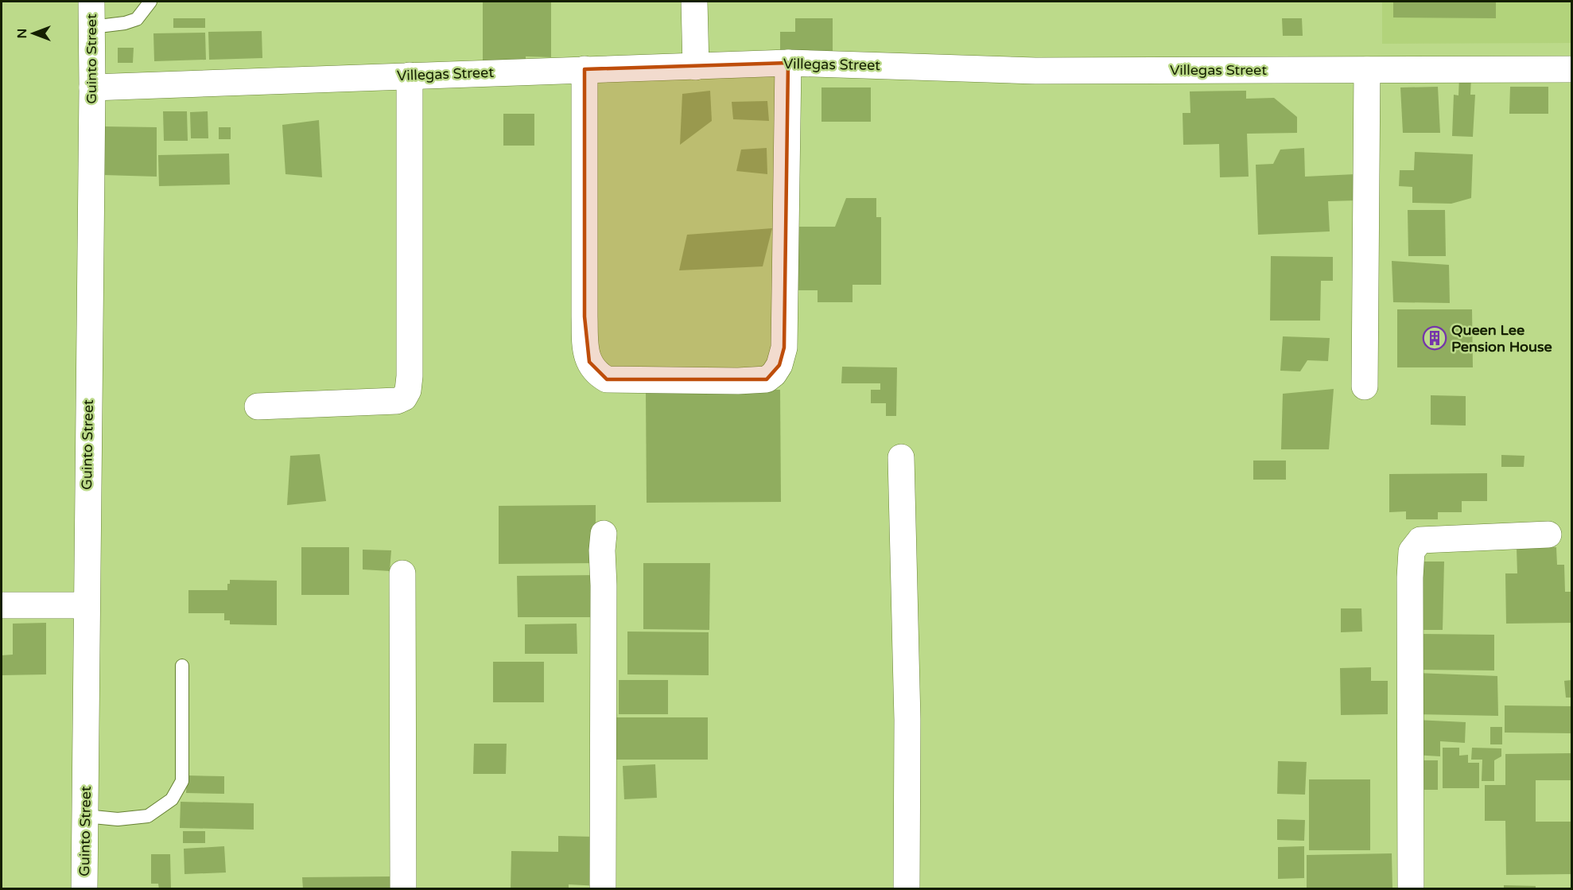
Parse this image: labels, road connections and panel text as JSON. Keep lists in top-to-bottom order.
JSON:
{
  "streets": {
    "street": ["Guinto Street", "Villegas Street"]
  },
  "crossings": [
    ["Guinto Street", "Villegas Street"]
  ],
  "places": {
    "building": ["Queen Lee Pension House"]
  },
  "north": "left"
}
